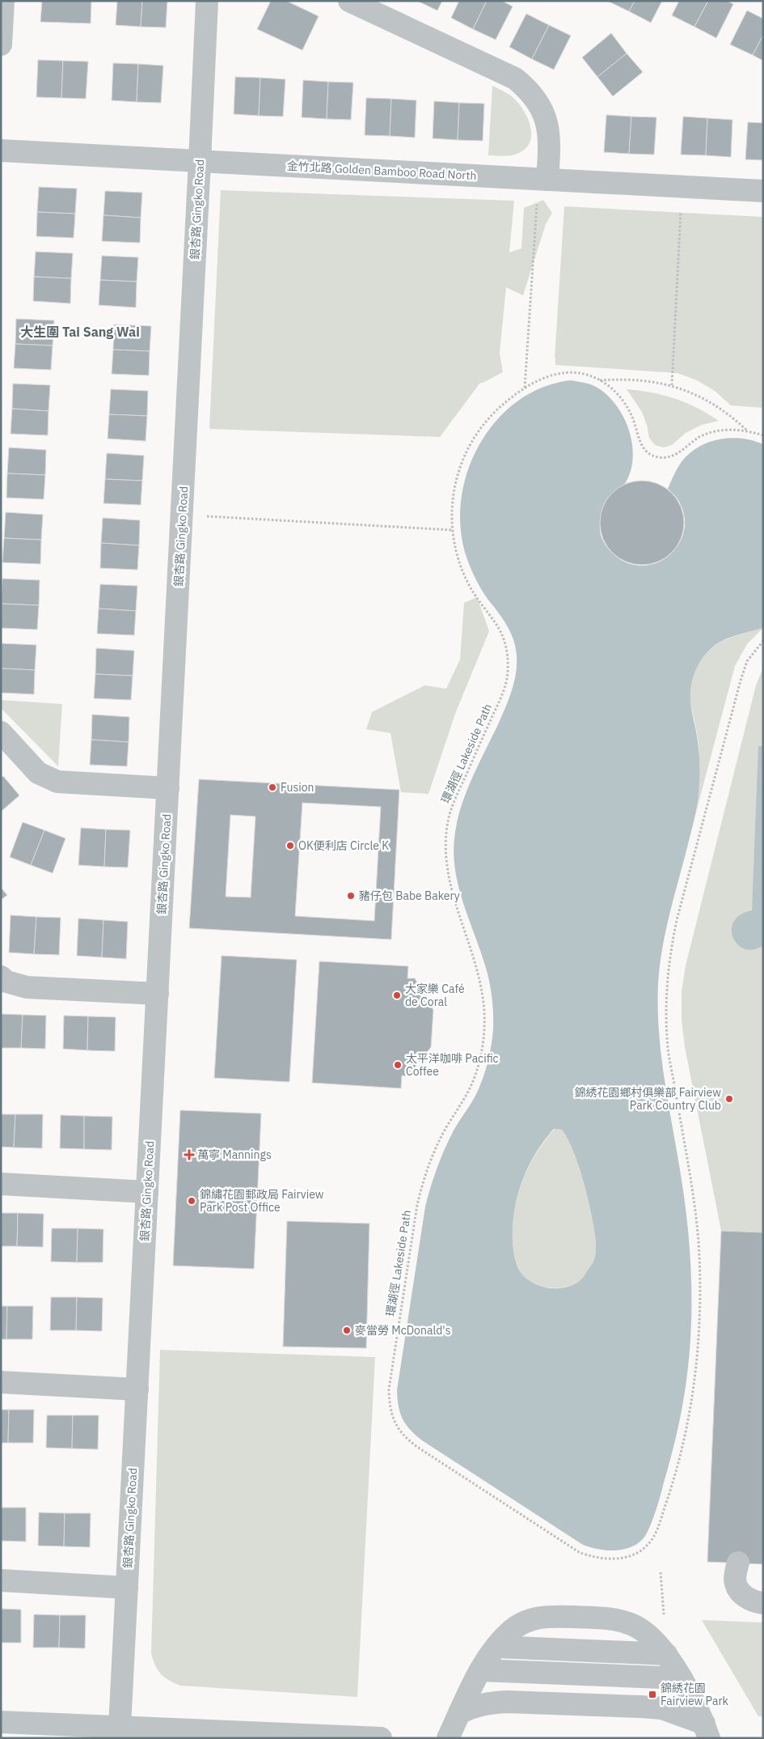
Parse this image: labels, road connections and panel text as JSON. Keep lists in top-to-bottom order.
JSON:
{
  "streets": {
    "street": ["金竹北路 Golden Bamboo Road North", "銀杏路 Gingko Road"],
    "path": ["環湖徑 Lakeside Path"]
  },
  "crossings": [
    ["金竹北路 Golden Bamboo Road North", "銀杏路 Gingko Road"]
  ],
  "districts": ["大生圍 Tai Sang Wai"],
  "places": {
    "other": [
      "Fusion",
      "OK便利店 Circle K",
      "豬仔包 Babe Bakery",
      "大家樂 Café de Coral",
      "太平洋咖啡 Pacific Coffee",
      "錦綉花園鄉村俱樂部 Fairview Park Country Club",
      "錦繡花園郵政局 Fairview Park Post Office",
      "麥當勞 McDonald's"
    ],
    "health": ["萬寧 Mannings"],
    "transit": ["錦綉花園 Fairview Park"]
  }
}
